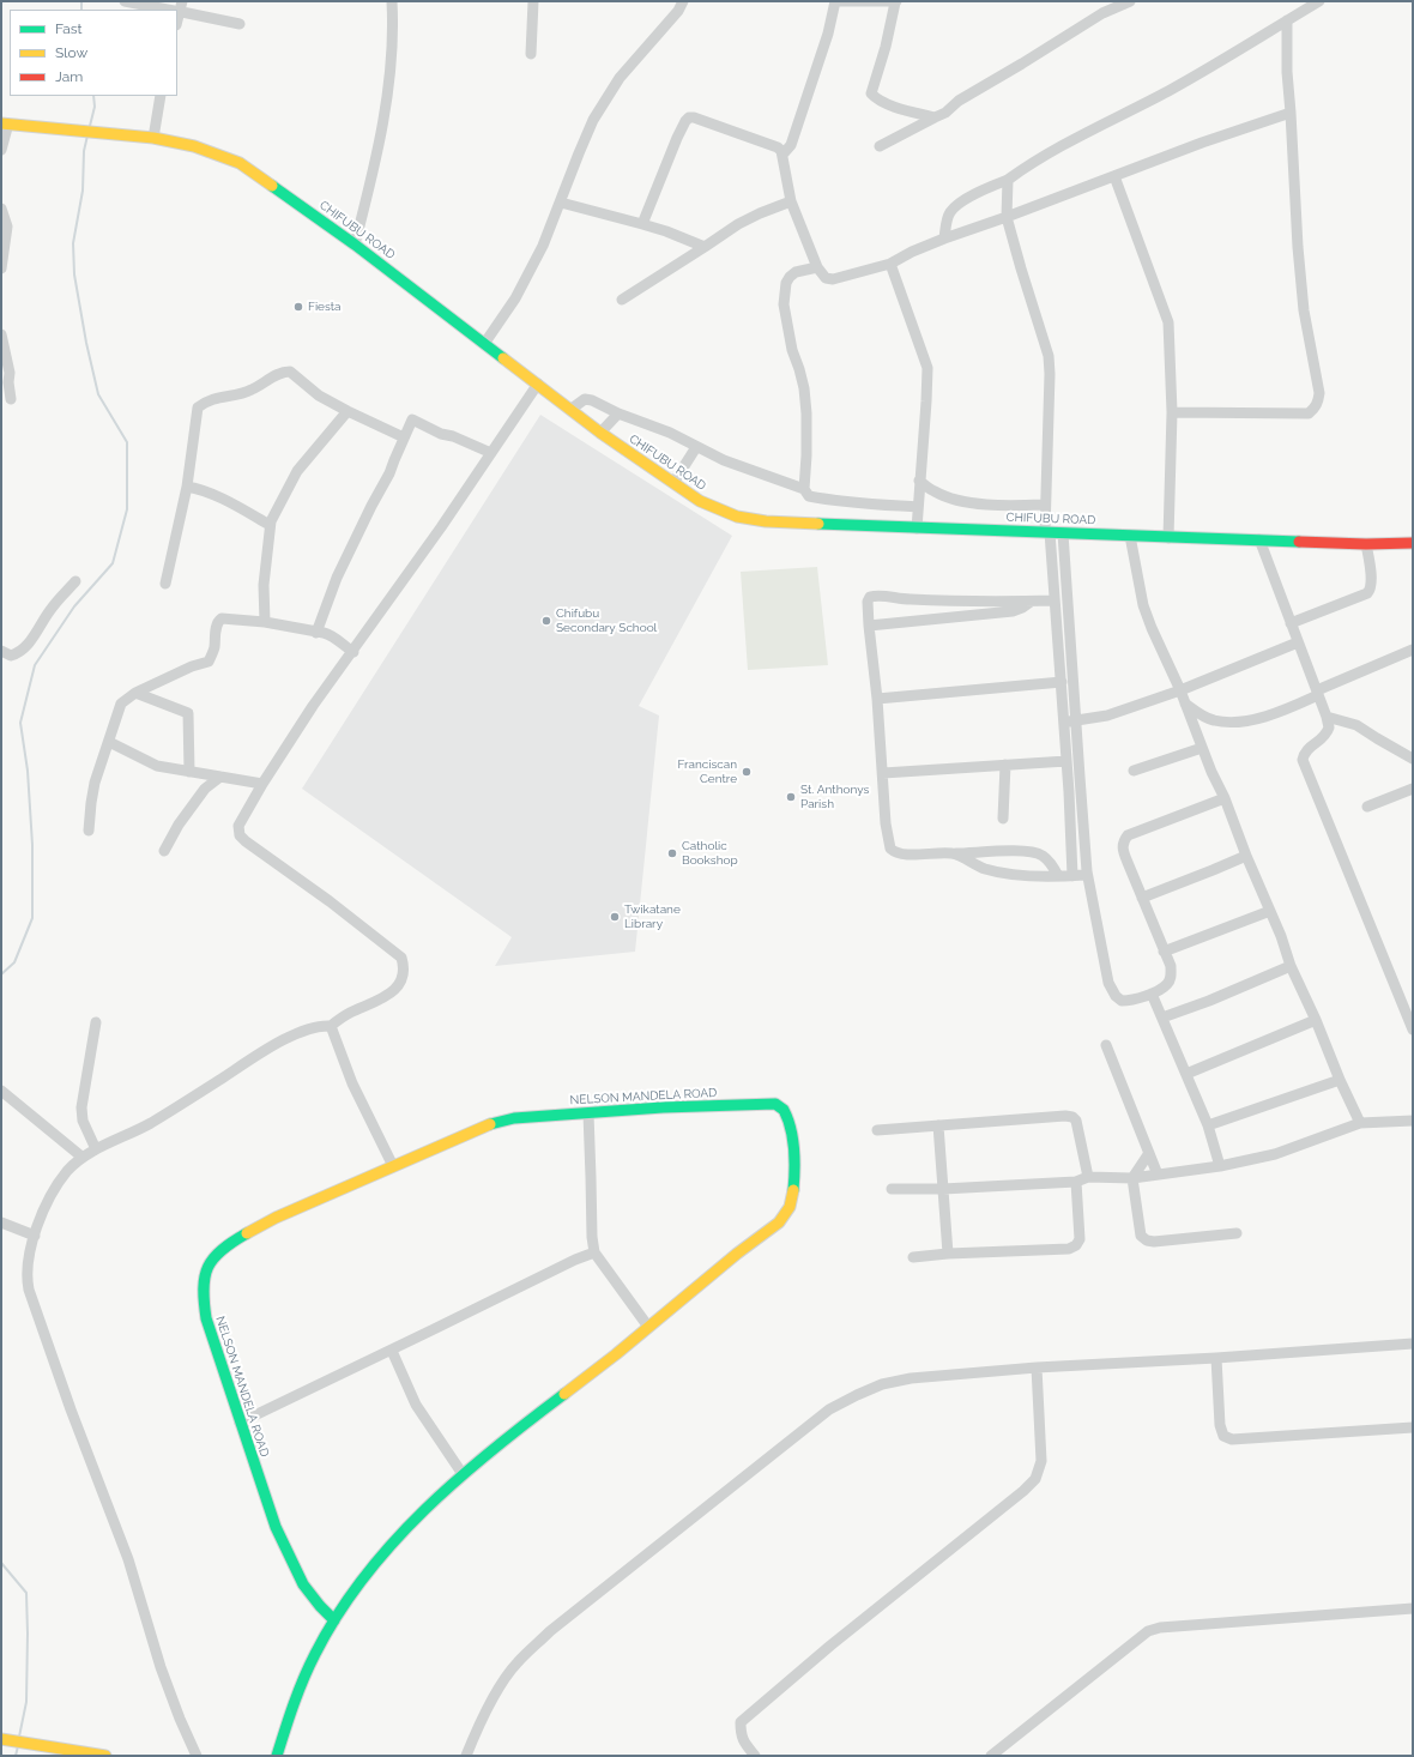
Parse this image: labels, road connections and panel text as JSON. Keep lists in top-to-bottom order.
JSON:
{
  "streets": {
    "street": ["CHIFUBU ROAD", "NELSON MANDELA ROAD"]
  },
  "places": [
    "Fiesta",
    "Chifubu Secondary School",
    "Franciscan Centre",
    "St. Anthonys Parish",
    "Catholic Bookshop",
    "Twikatane Library"
  ],
  "legend": ["Fast", "Slow", "Jam"]
}
